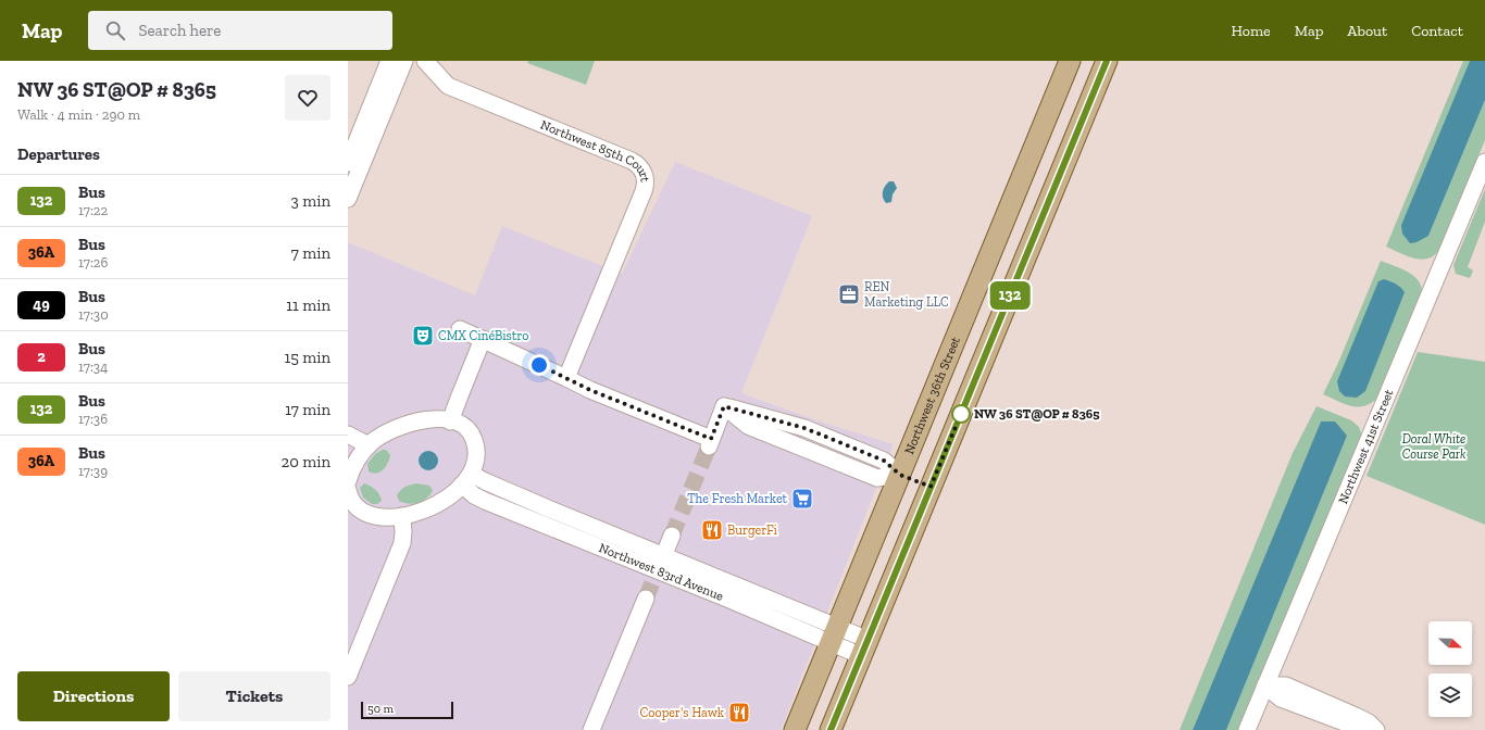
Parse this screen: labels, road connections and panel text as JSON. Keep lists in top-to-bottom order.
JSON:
{
  "streets": {
    "main road": ["Northwest 36th Street"],
    "street": ["Northwest 85th Court", "Northwest 41st Street", "Northwest 83rd Avenue"]
  },
  "crossings": [
    ["Northwest 36th Street", "Northwest 83rd Avenue"]
  ],
  "parks": ["Doral White Course Park"],
  "places": {
    "office": ["REN Marketing LLC"],
    "theatre": ["CMX CinéBistro"],
    "other": ["NW 36 ST@OP # 8365"],
    "supermarket": ["The Fresh Market"],
    "restaurant": ["BurgerFi", "Cooper's Hawk"]
  },
  "lines": ["bus line 132"],
  "scale_bar": "50 m",
  "north": "right",
  "page": {
    "header": "Map",
    "search": "Search here",
    "nav": [
      "Home",
      "Map",
      "About",
      "Contact"
    ],
    "heading": [
      ["NW 36 ST@OP # 8365", "Walk · 4 min · 290 m"],
      "Departures"
    ],
    "on_map": "132",
    "list": [
      {
        "mark": "132",
        "name": "Bus",
        "note": "17:22",
        "value": "3 min"
      },
      {
        "mark": "36A",
        "name": "Bus",
        "note": "17:26",
        "value": "7 min"
      },
      {
        "mark": "49",
        "name": "Bus",
        "note": "17:30",
        "value": "11 min"
      },
      {
        "mark": "2",
        "name": "Bus",
        "note": "17:34",
        "value": "15 min"
      },
      {
        "mark": "132",
        "name": "Bus",
        "note": "17:36",
        "value": "17 min"
      },
      {
        "mark": "36A",
        "name": "Bus",
        "note": "17:39",
        "value": "20 min"
      }
    ],
    "buttons": ["Directions", "Tickets"],
    "scale": "50 m"
  }
}
